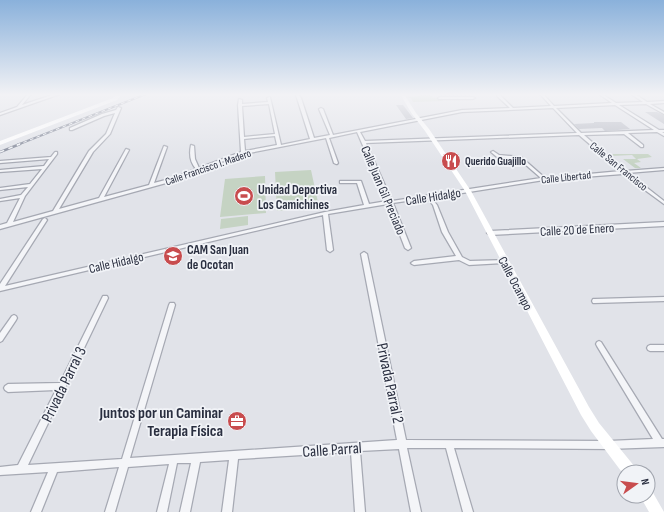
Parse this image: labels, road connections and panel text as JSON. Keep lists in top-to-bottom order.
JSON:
{
  "streets": {
    "street": [
      "Calle San Francisco",
      "Calle Francisco I. Madero",
      "Calle Libertad",
      "Calle Juan Gil Preciado",
      "Calle Hidalgo",
      "Calle 20 de Enero",
      "Calle Ocampo",
      "Privada Parral 2",
      "Privada Parral 3",
      "Calle Parral"
    ]
  },
  "crossings": [
    ["Calle San Francisco", "Calle Libertad"],
    ["Calle Francisco I. Madero", "Calle Juan Gil Preciado"],
    ["Calle Francisco I. Madero", "Calle Ocampo"],
    ["Calle Libertad", "Calle Hidalgo"],
    ["Calle Libertad", "Calle Ocampo"],
    ["Calle Juan Gil Preciado", "Calle Hidalgo"],
    ["Calle Hidalgo", "Calle Ocampo"],
    ["Calle 20 de Enero", "Calle Ocampo"],
    ["Calle Ocampo", "Calle Parral"],
    ["Privada Parral 2", "Calle Parral"],
    ["Privada Parral 3", "Calle Parral"]
  ],
  "places": {
    "restaurant": ["Querido Guajillo"],
    "sports": ["Unidad Deportiva Los Camichines"],
    "school or university": ["CAM San Juan de Ocotan"],
    "office": ["Juntos por un Caminar Terapia Física"]
  },
  "north": "right"
}
